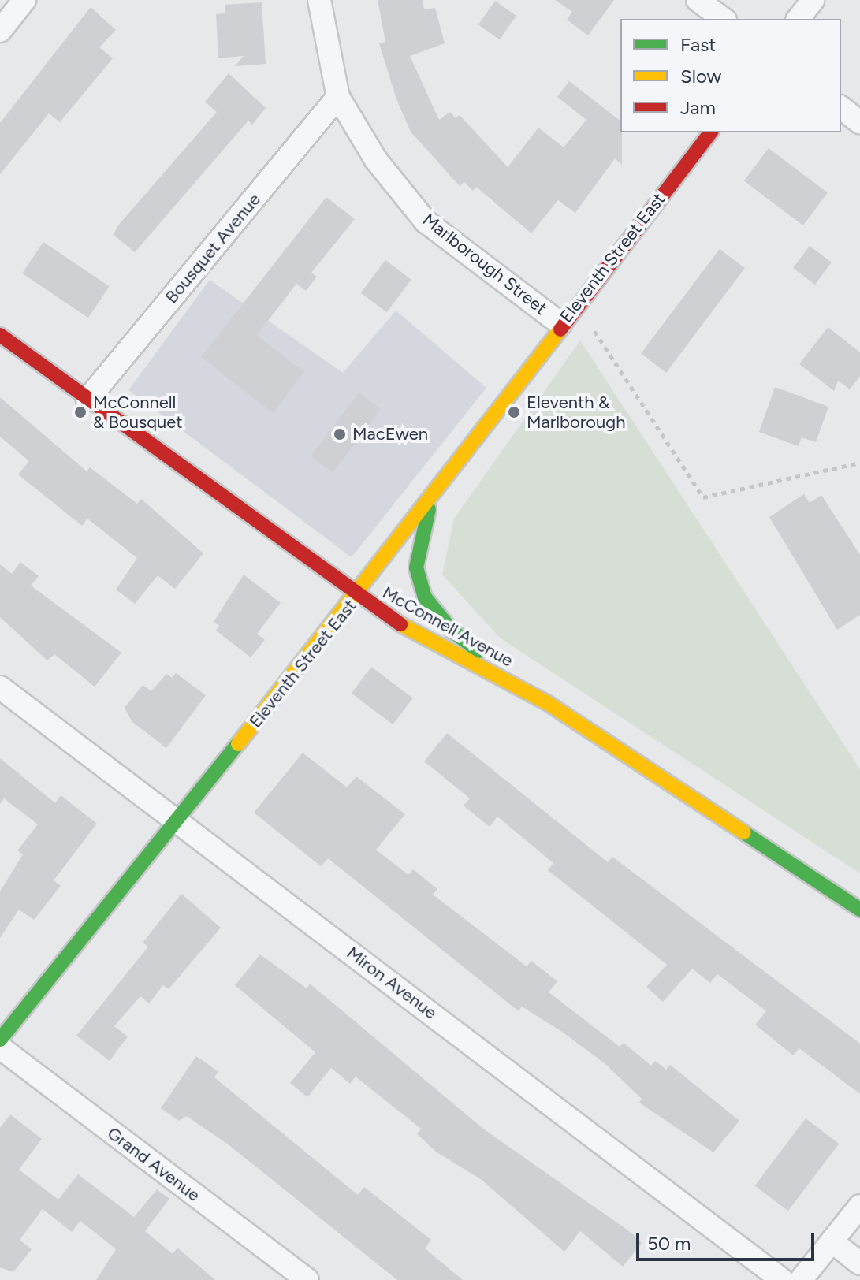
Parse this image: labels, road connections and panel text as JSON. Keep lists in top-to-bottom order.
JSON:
{
  "streets": {
    "main road": ["Eleventh Street East", "McConnell Avenue"],
    "street": [
      "Bousquet Avenue",
      "Marlborough Street",
      "Miron Avenue",
      "Grand Avenue"
    ]
  },
  "crossings": [
    ["Bousquet Avenue", "Marlborough Street"],
    ["Bousquet Avenue", "McConnell Avenue"],
    ["Eleventh Street East", "Marlborough Street"],
    ["Eleventh Street East", "McConnell Avenue"],
    ["Eleventh Street East", "Miron Avenue"]
  ],
  "places": ["McConnell & Bousquet", "Eleventh & Marlborough", "MacEwen"],
  "legend": ["Fast", "Slow", "Jam"],
  "scale_bar": "50 m"
}
